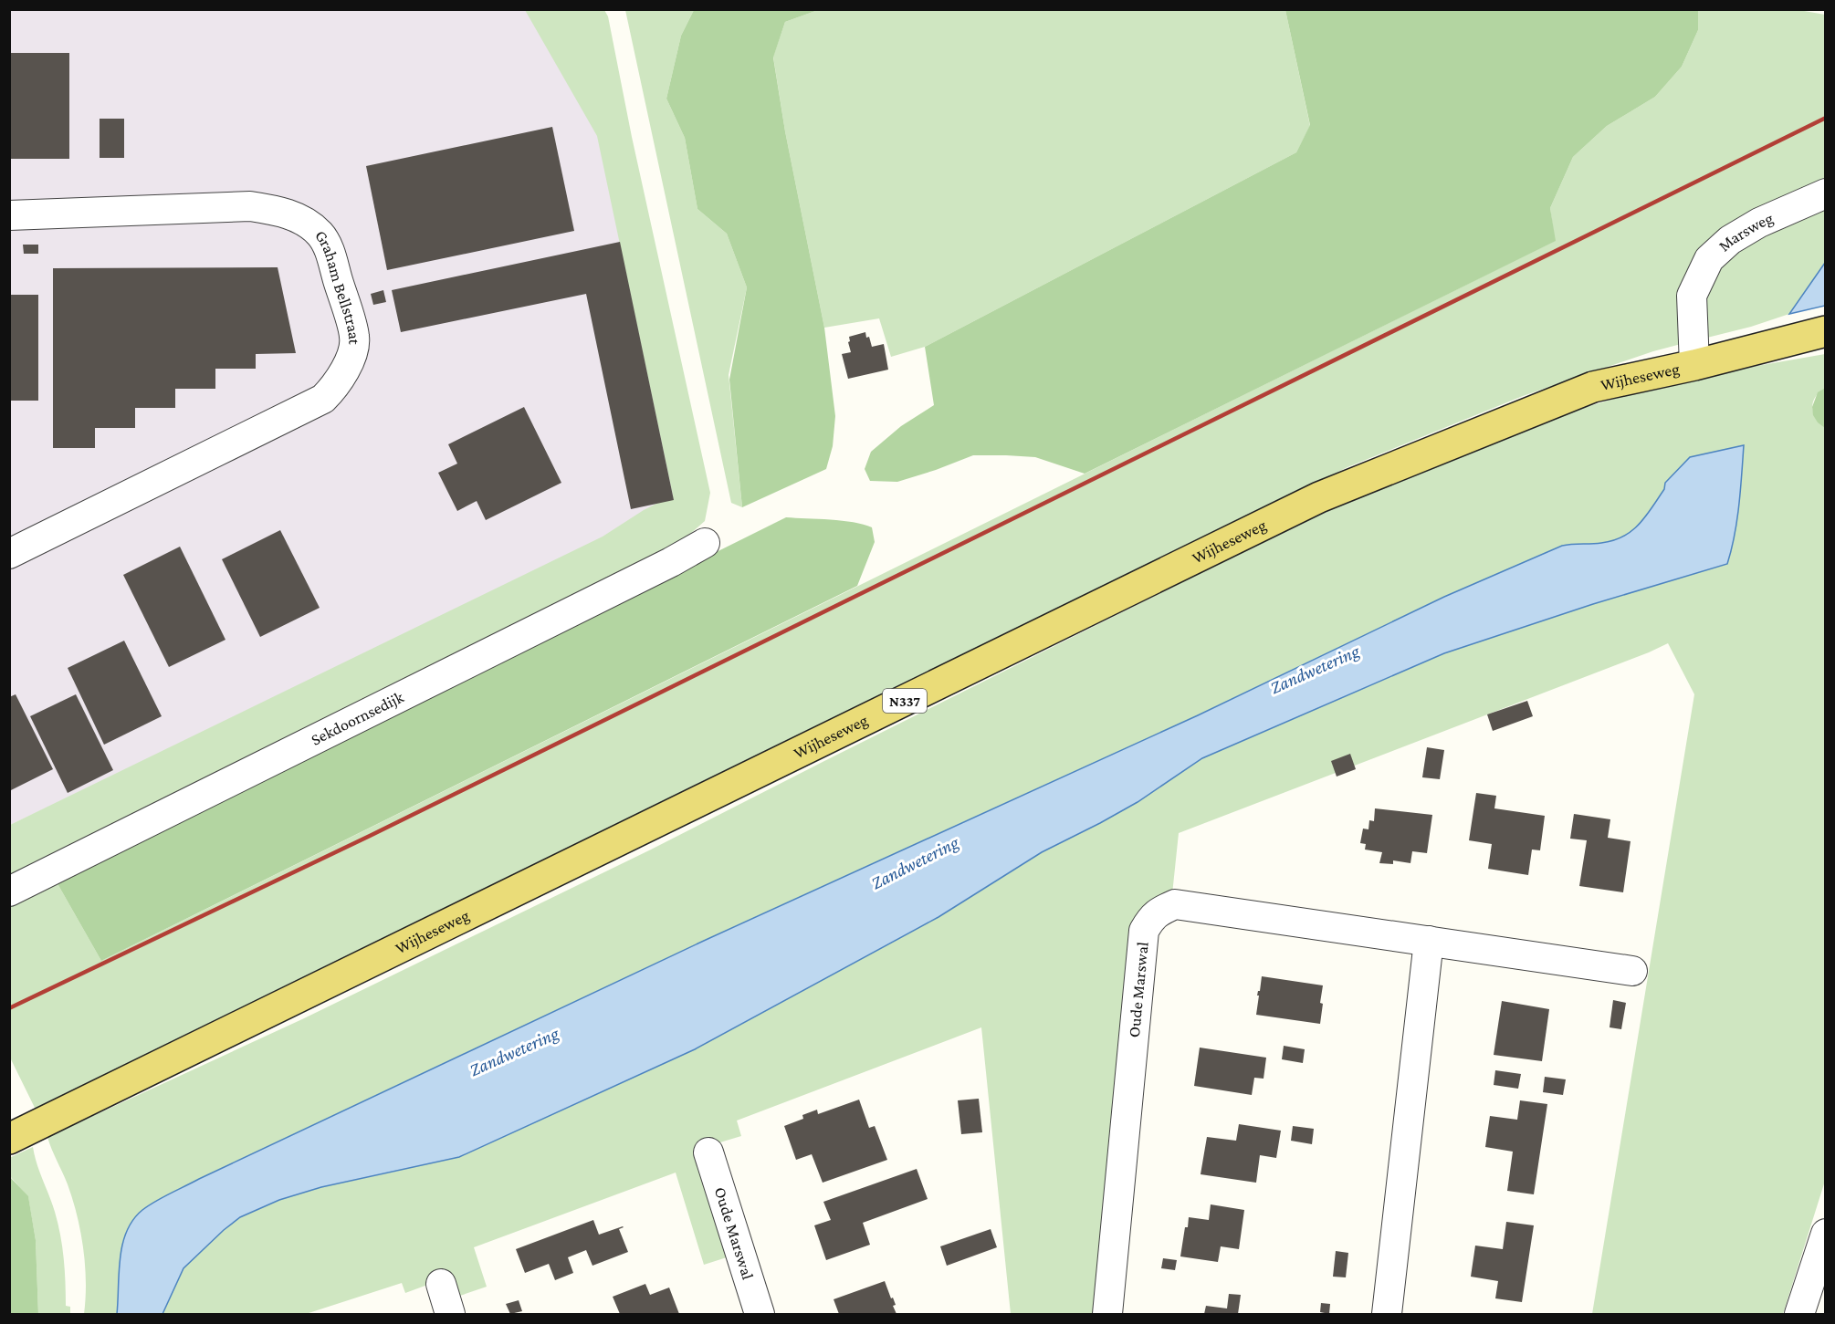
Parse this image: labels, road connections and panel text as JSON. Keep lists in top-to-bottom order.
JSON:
{
  "streets": {
    "main road": ["Wijheseweg", "N337"],
    "street": [
      "Marsweg",
      "Graham Bellstraat",
      "Sekdoornsedijk",
      "Oude Marswal"
    ]
  },
  "crossings": [
    ["Marsweg", "Wijheseweg"]
  ],
  "water": ["Zandwetering"]
}
